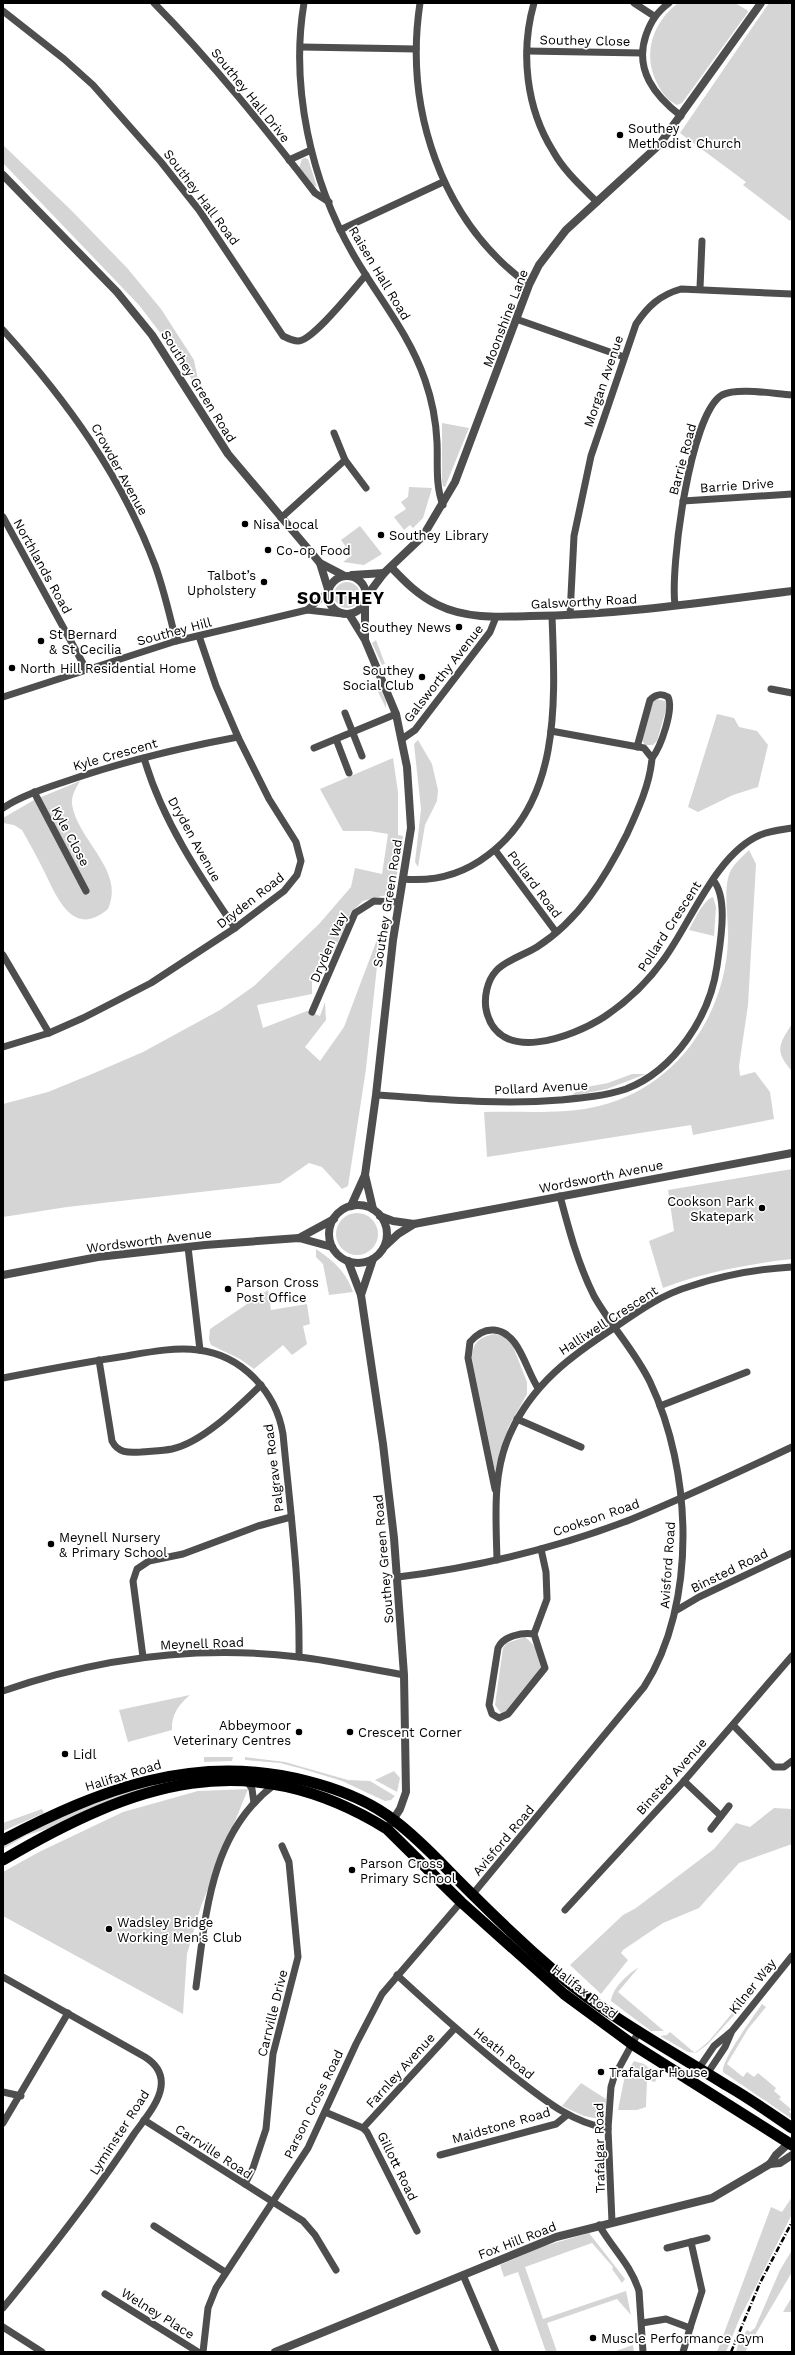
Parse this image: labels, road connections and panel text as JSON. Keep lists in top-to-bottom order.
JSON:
{
  "streets": {
    "highway": ["Halifax Road"],
    "street": [
      "Southey Close",
      "Southey Hall Drive",
      "Southey Hall Road",
      "Raisen Hall Road",
      "Moonshine Lane",
      "Morgan Avenue",
      "Southey Green Road",
      "Barrie Road",
      "Crowder Avenue",
      "Barrie Drive",
      "Northlands Road",
      "Galsworthy Road",
      "Southey Hill",
      "Galsworthy Avenue",
      "Kyle Crescent",
      "Kyle Close",
      "Dryden Avenue",
      "Pollard Road",
      "Dryden Road",
      "Pollard Crescent",
      "Dryden Way",
      "Pollard Avenue",
      "Wordsworth Avenue",
      "Halliwell Crescent",
      "Palgrave Road",
      "Cookson Road",
      "Avisford Road",
      "Binsted Road",
      "Meynell Road",
      "Binsted Avenue",
      "Kilner Way",
      "Carrville Drive",
      "Heath Road",
      "Farnley Avenue",
      "Parson Cross Road",
      "Maidstone Road",
      "Lyminster Road",
      "Trafalgar Road",
      "Carrville Road",
      "Gillott Road",
      "Fox Hill Road",
      "Welney Place"
    ]
  },
  "crossings": [
    ["Southey Hall Drive", "Raisen Hall Road"],
    ["Southey Hall Road", "Raisen Hall Road"],
    ["Raisen Hall Road", "Moonshine Lane"],
    ["Moonshine Lane", "Southey Green Road"],
    ["Moonshine Lane", "Galsworthy Road"],
    ["Moonshine Lane", "Southey Hill"],
    ["Morgan Avenue", "Galsworthy Road"],
    ["Southey Green Road", "Southey Hill"],
    ["Southey Green Road", "Galsworthy Avenue"],
    ["Southey Green Road", "Dryden Way"],
    ["Southey Green Road", "Pollard Avenue"],
    ["Southey Green Road", "Wordsworth Avenue"],
    ["Southey Green Road", "Cookson Road"],
    ["Southey Green Road", "Meynell Road"],
    ["Southey Green Road", "Halifax Road"],
    ["Barrie Road", "Barrie Drive"],
    ["Barrie Road", "Galsworthy Road"],
    ["Crowder Avenue", "Southey Hill"],
    ["Northlands Road", "Southey Hill"],
    ["Galsworthy Road", "Galsworthy Avenue"],
    ["Southey Hill", "Dryden Road"],
    ["Kyle Crescent", "Kyle Close"],
    ["Kyle Crescent", "Dryden Avenue"],
    ["Kyle Crescent", "Dryden Road"],
    ["Dryden Avenue", "Dryden Road"],
    ["Pollard Road", "Pollard Crescent"],
    ["Pollard Crescent", "Pollard Avenue"],
    ["Wordsworth Avenue", "Avisford Road"],
    ["Halliwell Crescent", "Cookson Road"],
    ["Halliwell Crescent", "Avisford Road"],
    ["Palgrave Road", "Meynell Road"],
    ["Cookson Road", "Avisford Road"],
    ["Avisford Road", "Binsted Road"],
    ["Avisford Road", "Halifax Road"],
    ["Halifax Road", "Kilner Way"],
    ["Halifax Road", "Parson Cross Road"],
    ["Halifax Road", "Trafalgar Road"],
    ["Halifax Road", "Fox Hill Road"],
    ["Carrville Drive", "Carrville Road"],
    ["Heath Road", "Farnley Avenue"],
    ["Heath Road", "Parson Cross Road"],
    ["Heath Road", "Maidstone Road"],
    ["Heath Road", "Trafalgar Road"],
    ["Farnley Avenue", "Gillott Road"],
    ["Parson Cross Road", "Carrville Road"],
    ["Parson Cross Road", "Gillott Road"],
    ["Lyminster Road", "Carrville Road"],
    ["Trafalgar Road", "Fox Hill Road"]
  ],
  "districts": ["SOUTHEY"],
  "places": [
    "Southey Methodist Church",
    "Nisa Local",
    "Southey Library",
    "Co-op Food",
    "Talbot’s Upholstery",
    "Southey News",
    "St Bernard & St Cecilia",
    "North Hill Residential Home",
    "Southey Social Club",
    "Cookson Park Skatepark",
    "Parson Cross Post Office",
    "Meynell Nursery & Primary School",
    "Abbeymoor Veterinary Centres",
    "Crescent Corner",
    "Lidl",
    "Parson Cross Primary School",
    "Wadsley Bridge Working Men's Club",
    "Trafalgar House",
    "Muscle Performance Gym"
  ]
}
